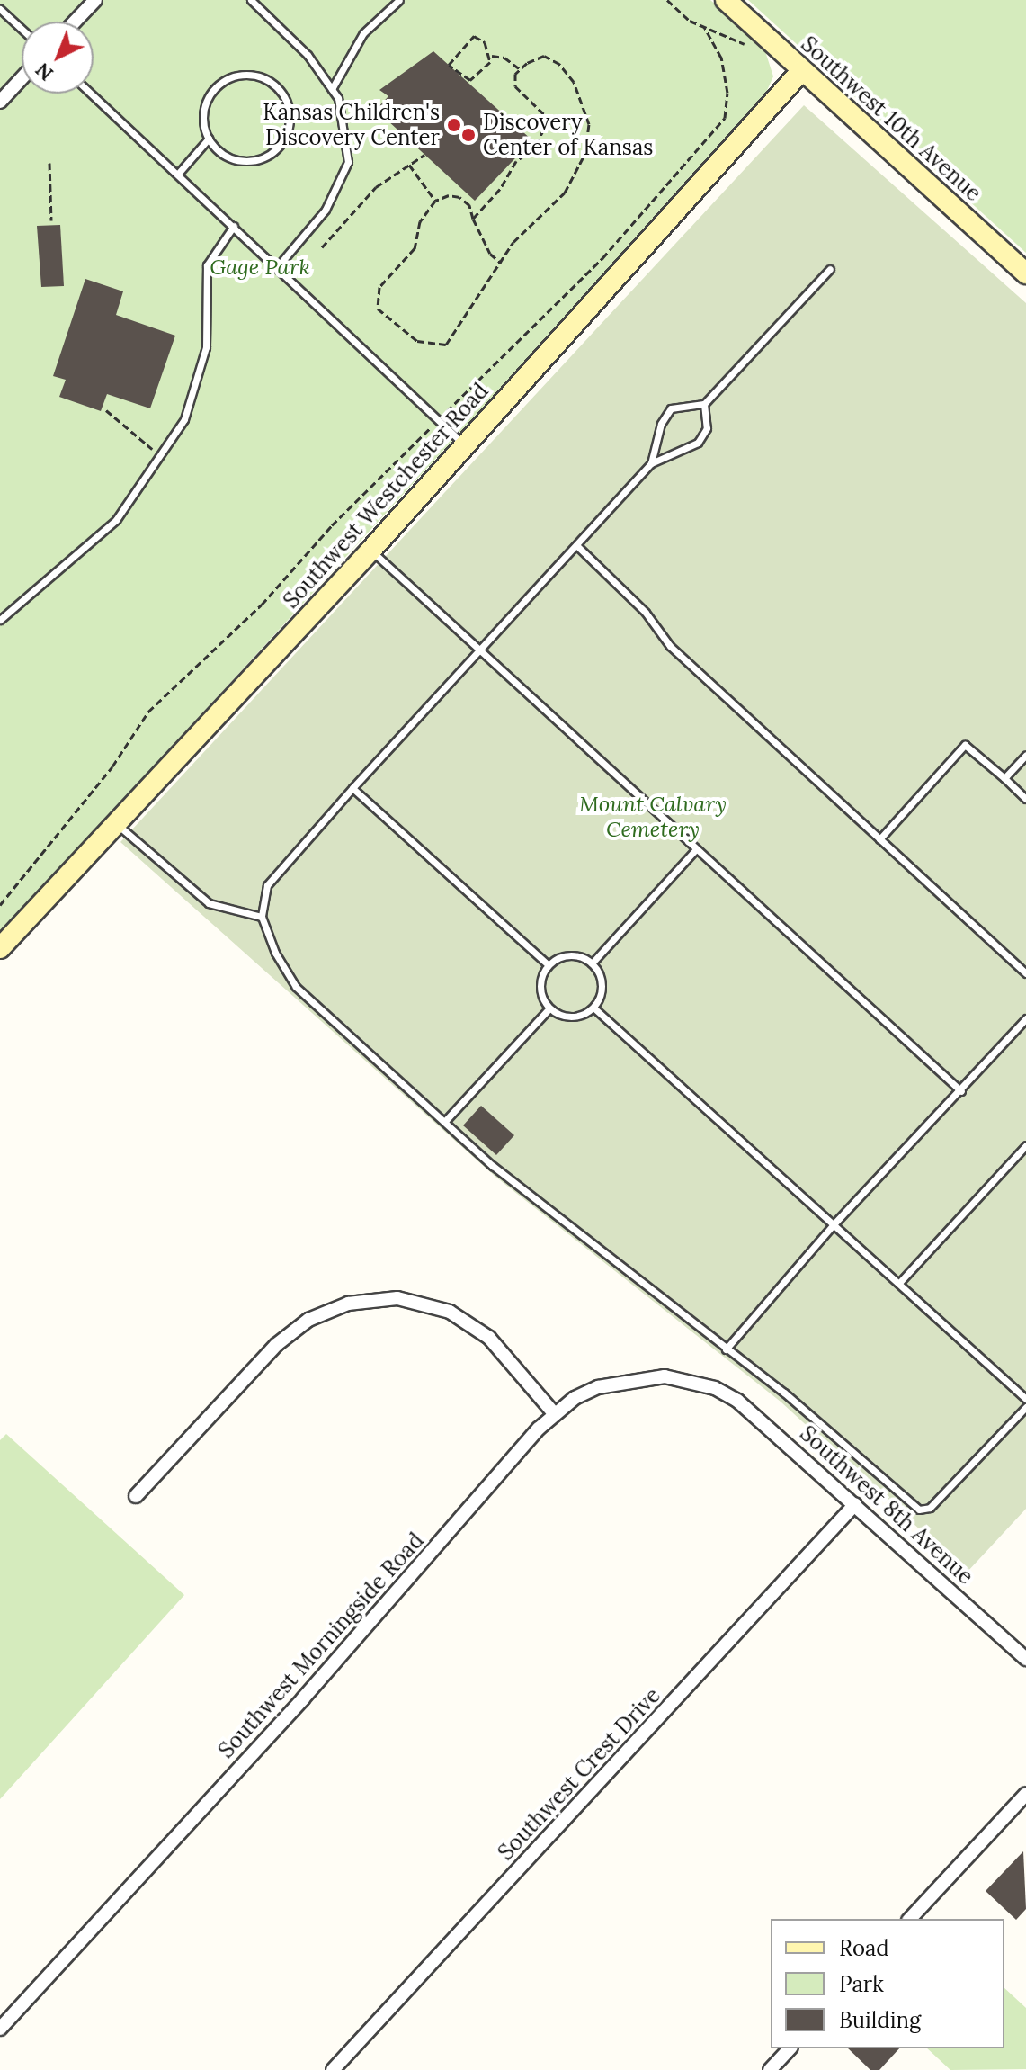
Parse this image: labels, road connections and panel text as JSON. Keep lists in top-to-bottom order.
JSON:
{
  "streets": {
    "street": [
      "Southwest 10th Avenue",
      "Southwest Westchester Road",
      "Southwest 8th Avenue",
      "Southwest Morningside Road",
      "Southwest Crest Drive"
    ]
  },
  "crossings": [
    ["Southwest 10th Avenue", "Southwest Westchester Road"],
    ["Southwest 8th Avenue", "Southwest Morningside Road"],
    ["Southwest 8th Avenue", "Southwest Crest Drive"]
  ],
  "parks": ["Gage Park", "Mount Calvary Cemetery"],
  "places": ["Kansas Children's Discovery Center", "Discovery Center of Kansas"],
  "legend": ["Road", "Park", "Building"],
  "north": "bottom left"
}
